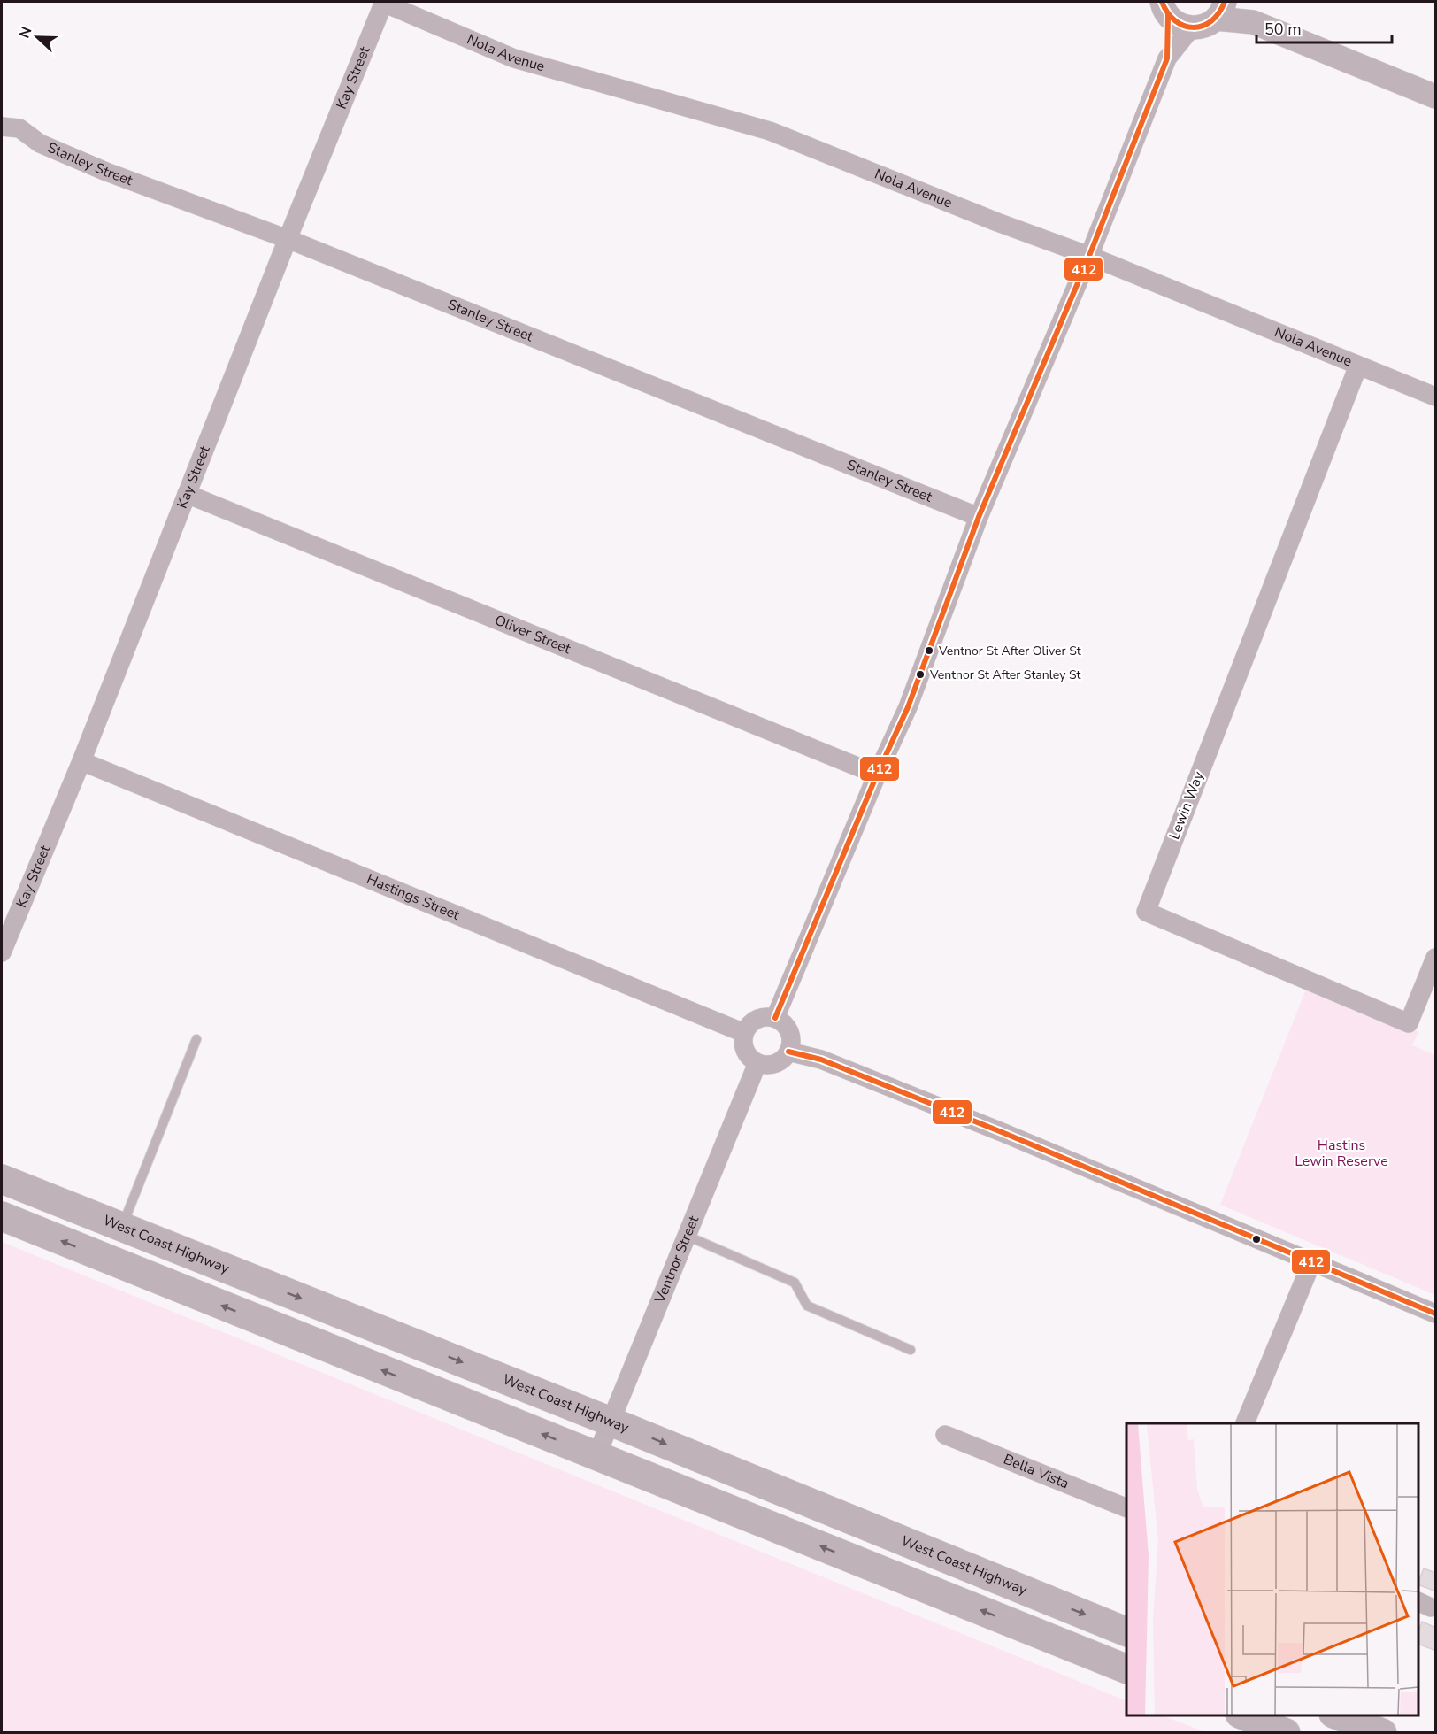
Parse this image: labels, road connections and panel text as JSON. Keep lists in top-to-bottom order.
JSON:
{
  "streets": {
    "highway": ["West Coast Highway"],
    "street": [
      "Nola Avenue",
      "Kay Street",
      "Stanley Street",
      "Oliver Street",
      "Lewin Way",
      "Hastings Street",
      "Ventnor Street",
      "Bella Vista"
    ]
  },
  "crossings": [
    ["Nola Avenue", "Kay Street"],
    ["Nola Avenue", "Lewin Way"],
    ["Kay Street", "Stanley Street"],
    ["Kay Street", "Oliver Street"],
    ["Kay Street", "Hastings Street"],
    ["Hastings Street", "Ventnor Street"],
    ["West Coast Highway", "Ventnor Street"]
  ],
  "parks": ["Hastins Lewin Reserve"],
  "places": ["Ventnor St After Oliver St", "Ventnor St After Stanley St"],
  "lines": ["transit line 412"],
  "scale_bar": "50 m",
  "north": "left"
}
